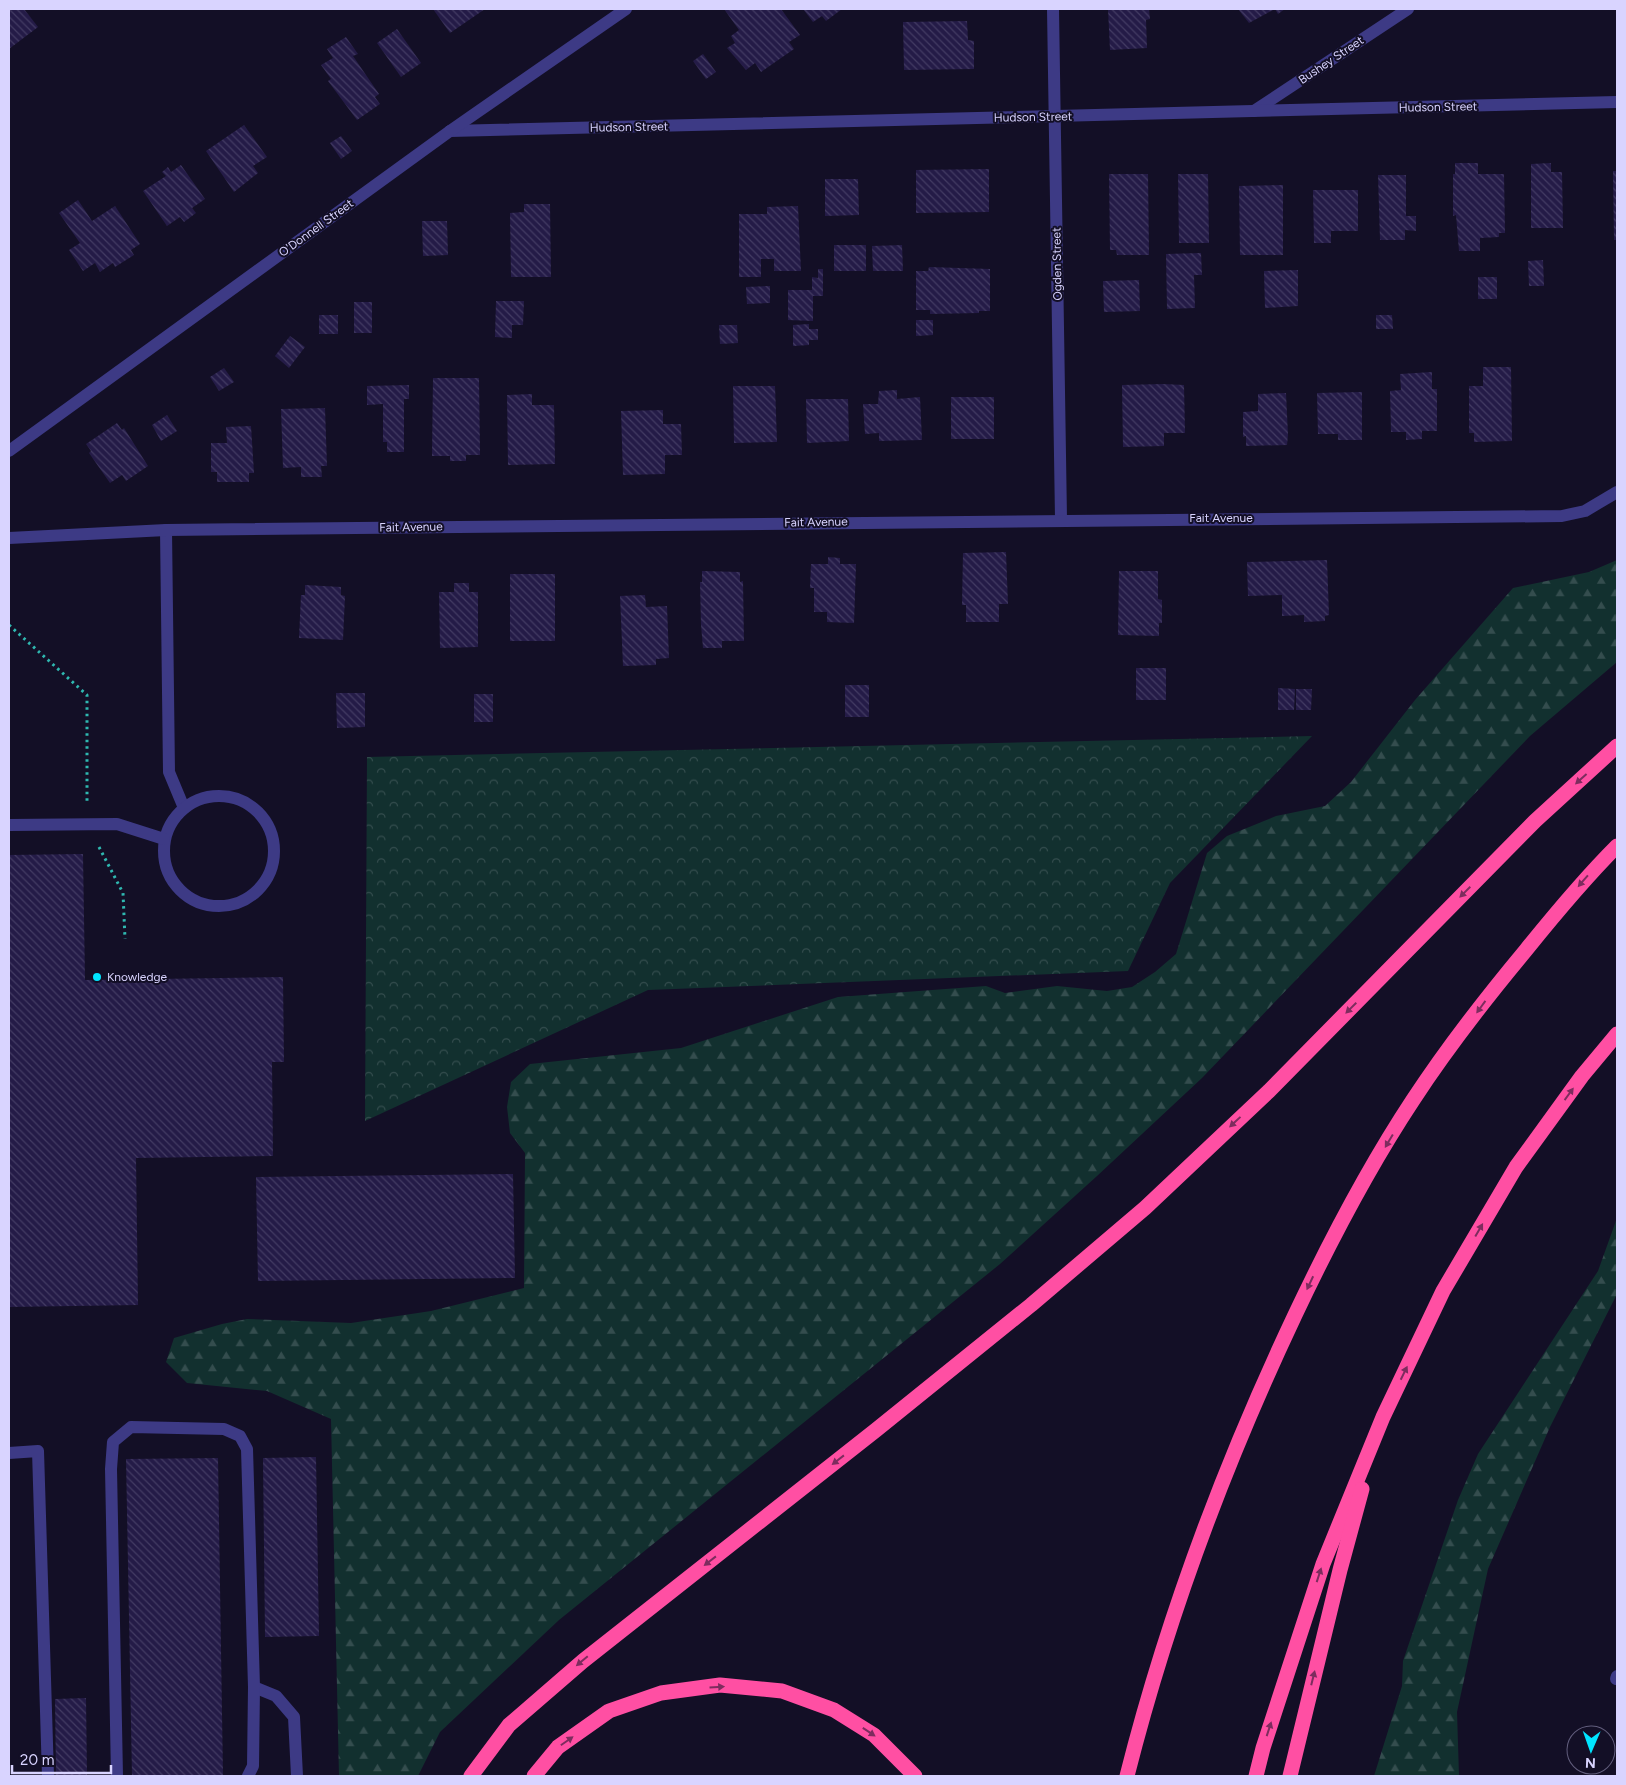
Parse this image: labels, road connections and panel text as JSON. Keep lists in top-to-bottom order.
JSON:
{
  "streets": {
    "street": [
      "Bushey Street",
      "Hudson Street",
      "O'Donnell Street",
      "Ogden Street",
      "Fait Avenue"
    ]
  },
  "crossings": [
    ["Bushey Street", "Hudson Street"],
    ["Hudson Street", "O'Donnell Street"],
    ["Hudson Street", "Ogden Street"],
    ["Ogden Street", "Fait Avenue"]
  ],
  "places": ["Knowledge"],
  "scale_bar": "20 m",
  "north": "bottom"
}
